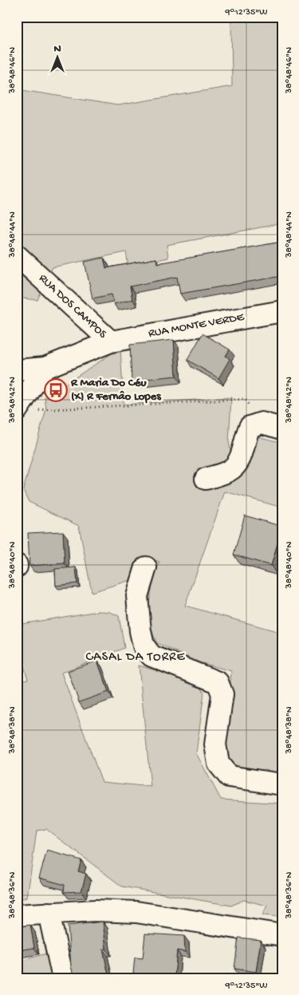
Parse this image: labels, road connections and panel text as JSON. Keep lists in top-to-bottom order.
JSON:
{
  "streets": {
    "street": ["RUA DOS CAMPOS", "RUA MONTE VERDE"]
  },
  "crossings": [
    ["RUA DOS CAMPOS", "RUA MONTE VERDE"]
  ],
  "districts": ["CASAL DA TORRE"],
  "places": {
    "bus stop": ["R Maria Do Céu (X) R Fernâo Lopes"]
  },
  "north": "top",
  "coordinates": [
    "9°12'35\"W",
    "38°48'46\"N",
    "38°48'44\"N",
    "38°48'42\"N",
    "38°48'40\"N",
    "38°48'38\"N",
    "38°48'36\"N"
  ]
}
